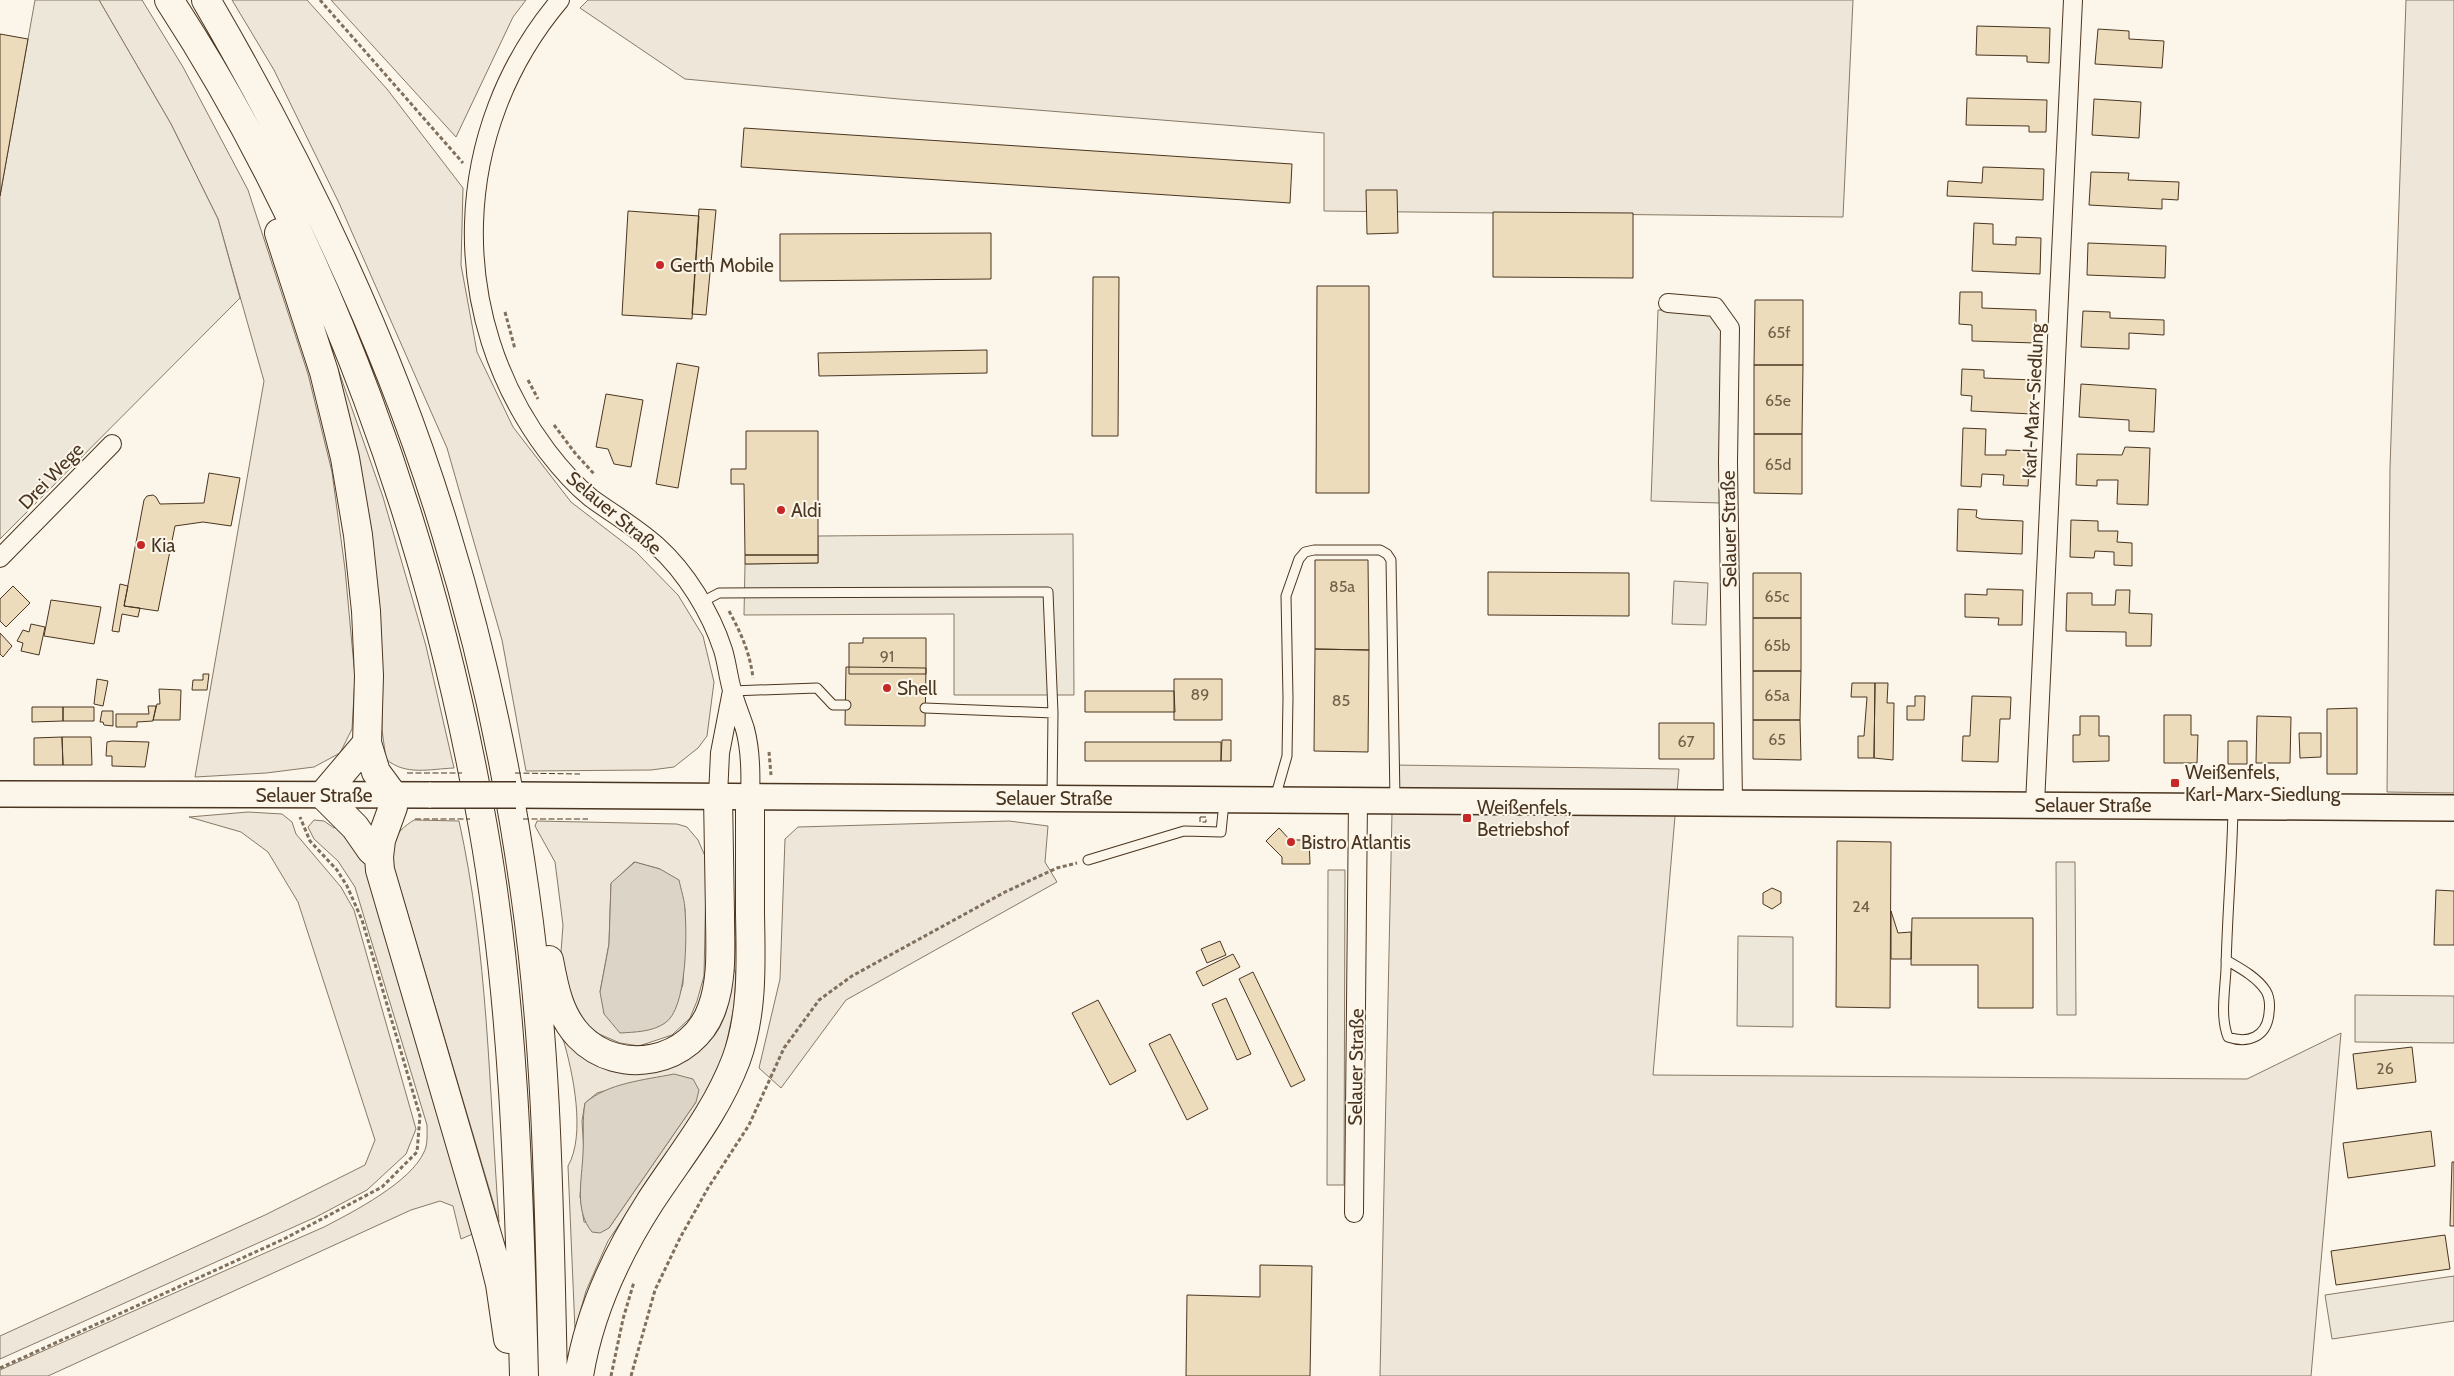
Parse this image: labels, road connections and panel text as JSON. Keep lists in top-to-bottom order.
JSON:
{
  "streets": {
    "main road": ["Selauer Straße"],
    "street": ["Karl-Marx-Siedlung", "Drei Wege"]
  },
  "crossings": [
    ["Karl-Marx-Siedlung", "Selauer Straße"]
  ],
  "places": {
    "other": [
      "Gerth Mobile",
      "Aldi",
      "Kia",
      "Shell",
      "Bistro Atlantis"
    ],
    "transit": ["Weißenfels, Karl-Marx-Siedlung", "Weißenfels, Betriebshof"]
  },
  "house_numbers": [
    "65f",
    "65e",
    "65d",
    "85a",
    "65c",
    "65b",
    "91",
    "89",
    "65a",
    "85",
    "65",
    "67",
    "24",
    "26"
  ]
}
